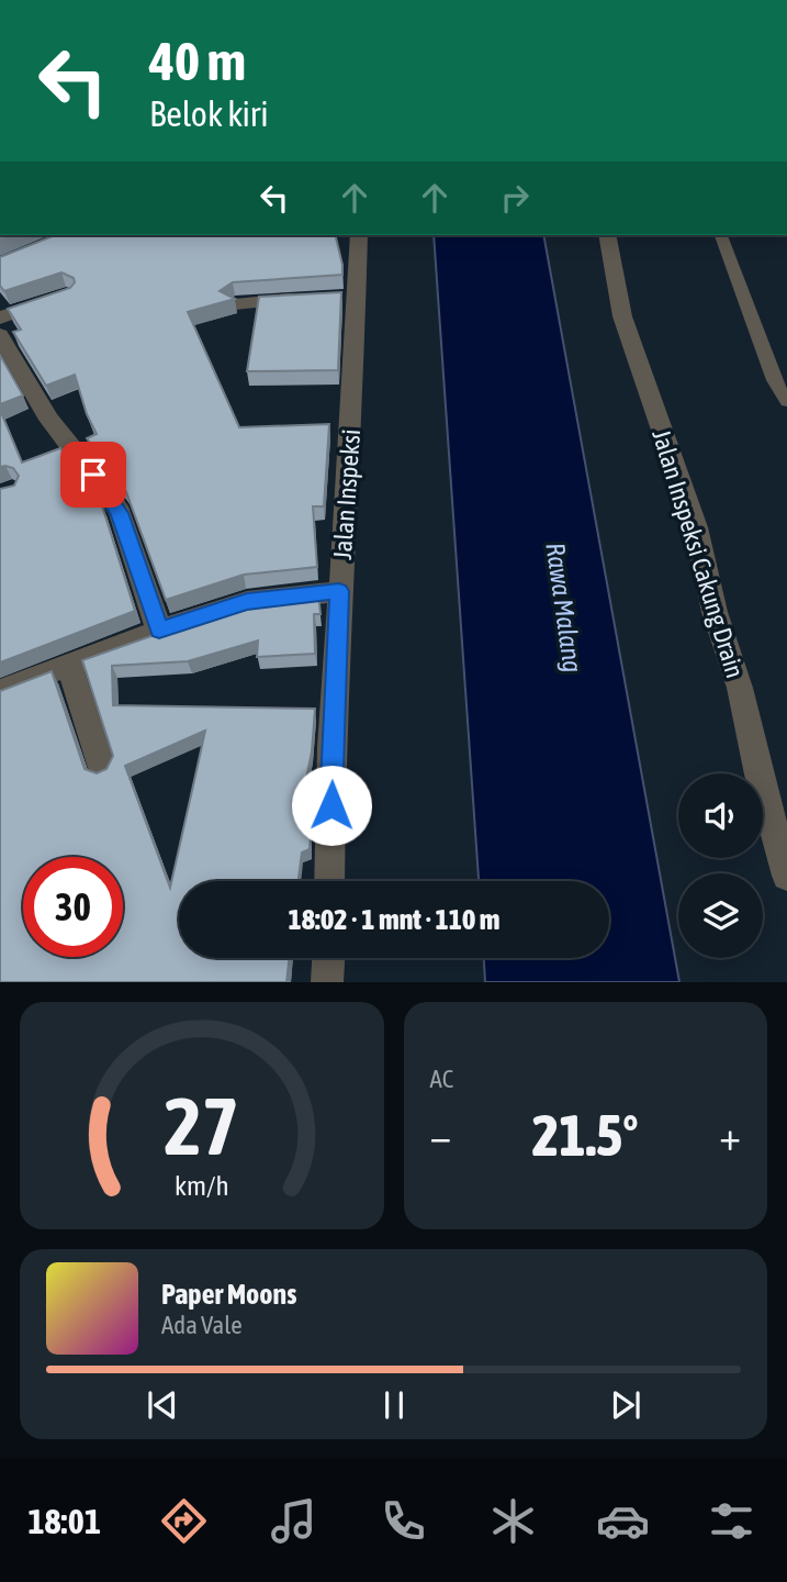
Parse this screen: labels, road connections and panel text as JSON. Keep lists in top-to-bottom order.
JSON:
{
  "streets": {
    "street": ["Jalan Inspeksi", "Jalan Inspeksi Cakung Drain"]
  },
  "water": ["Rawa Malang"],
  "page": {
    "turn": ["40 m", "Belok kiri"],
    "limit": "30",
    "trip": "18:02 · 1 mnt · 110 m",
    "tile": "AC",
    "heat": ["−", "21.5°", "+"],
    "song": ["Paper Moons", "Ada Vale"],
    "tabs": "18:01",
    "gauge": ["27", "km/h"]
  }
}
